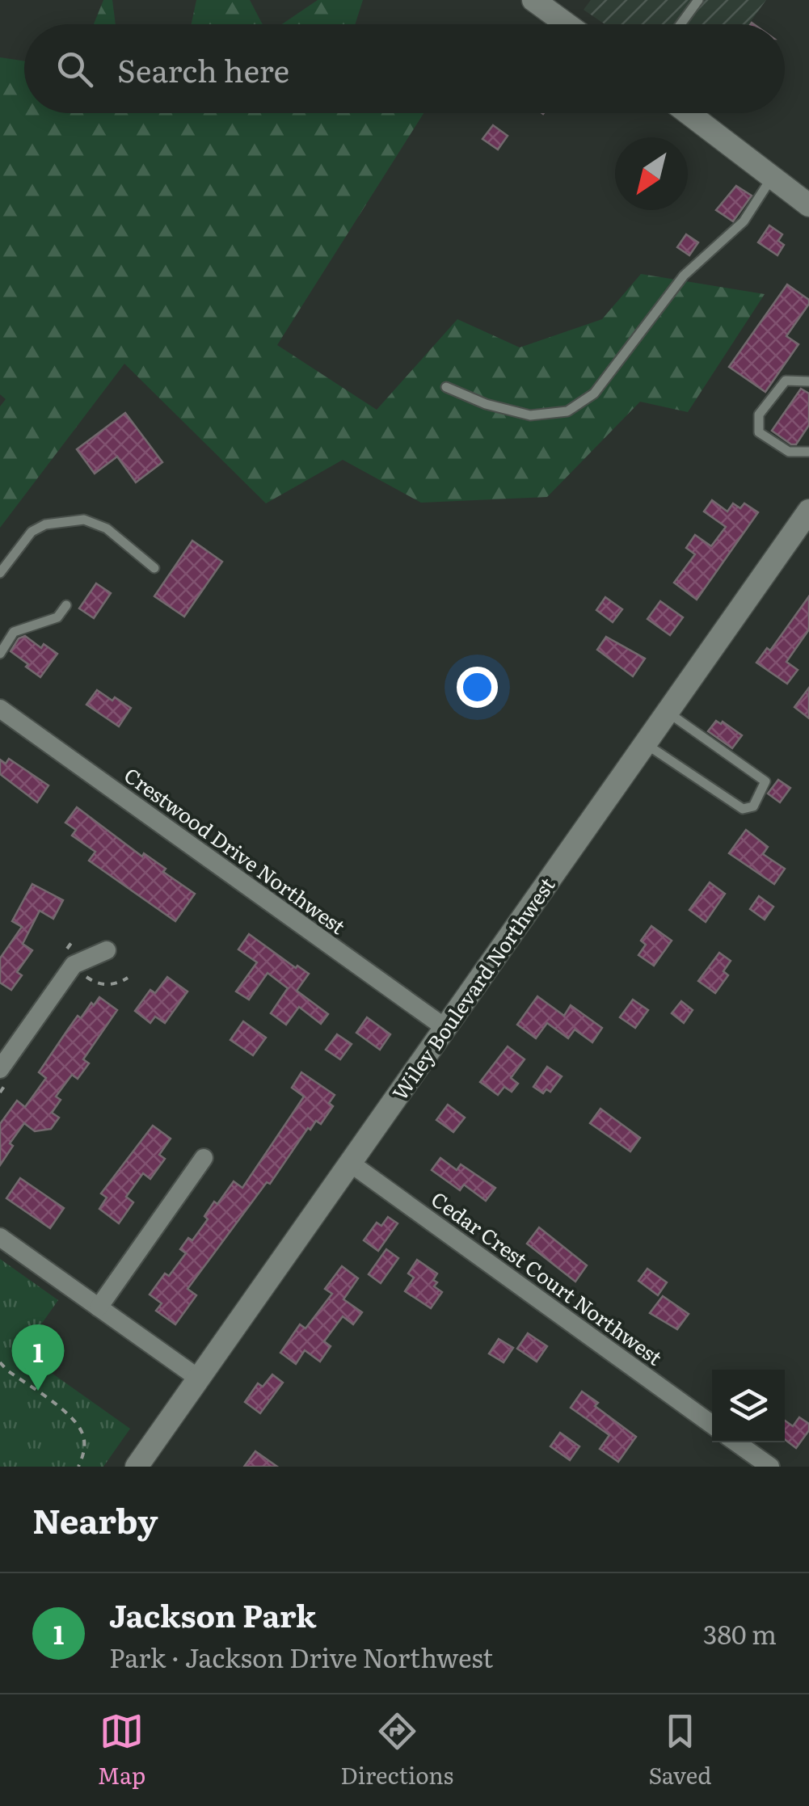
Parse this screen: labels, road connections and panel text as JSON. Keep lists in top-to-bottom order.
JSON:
{
  "streets": {
    "street": ["Crestwood Drive Northwest", "Wiley Boulevard Northwest", "Cedar Crest Court Northwest"]
  },
  "crossings": [
    ["Crestwood Drive Northwest", "Wiley Boulevard Northwest"],
    ["Wiley Boulevard Northwest", "Cedar Crest Court Northwest"]
  ],
  "north": "bottom left",
  "page": {
    "search": "Search here",
    "pins": "1",
    "heading": "Nearby",
    "list": [
      {
        "mark": "1",
        "name": "Jackson Park",
        "note": "Park · Jackson Drive Northwest",
        "value": "380 m"
      }
    ],
    "nav": ["Map", "Directions", "Saved"]
  }
}
